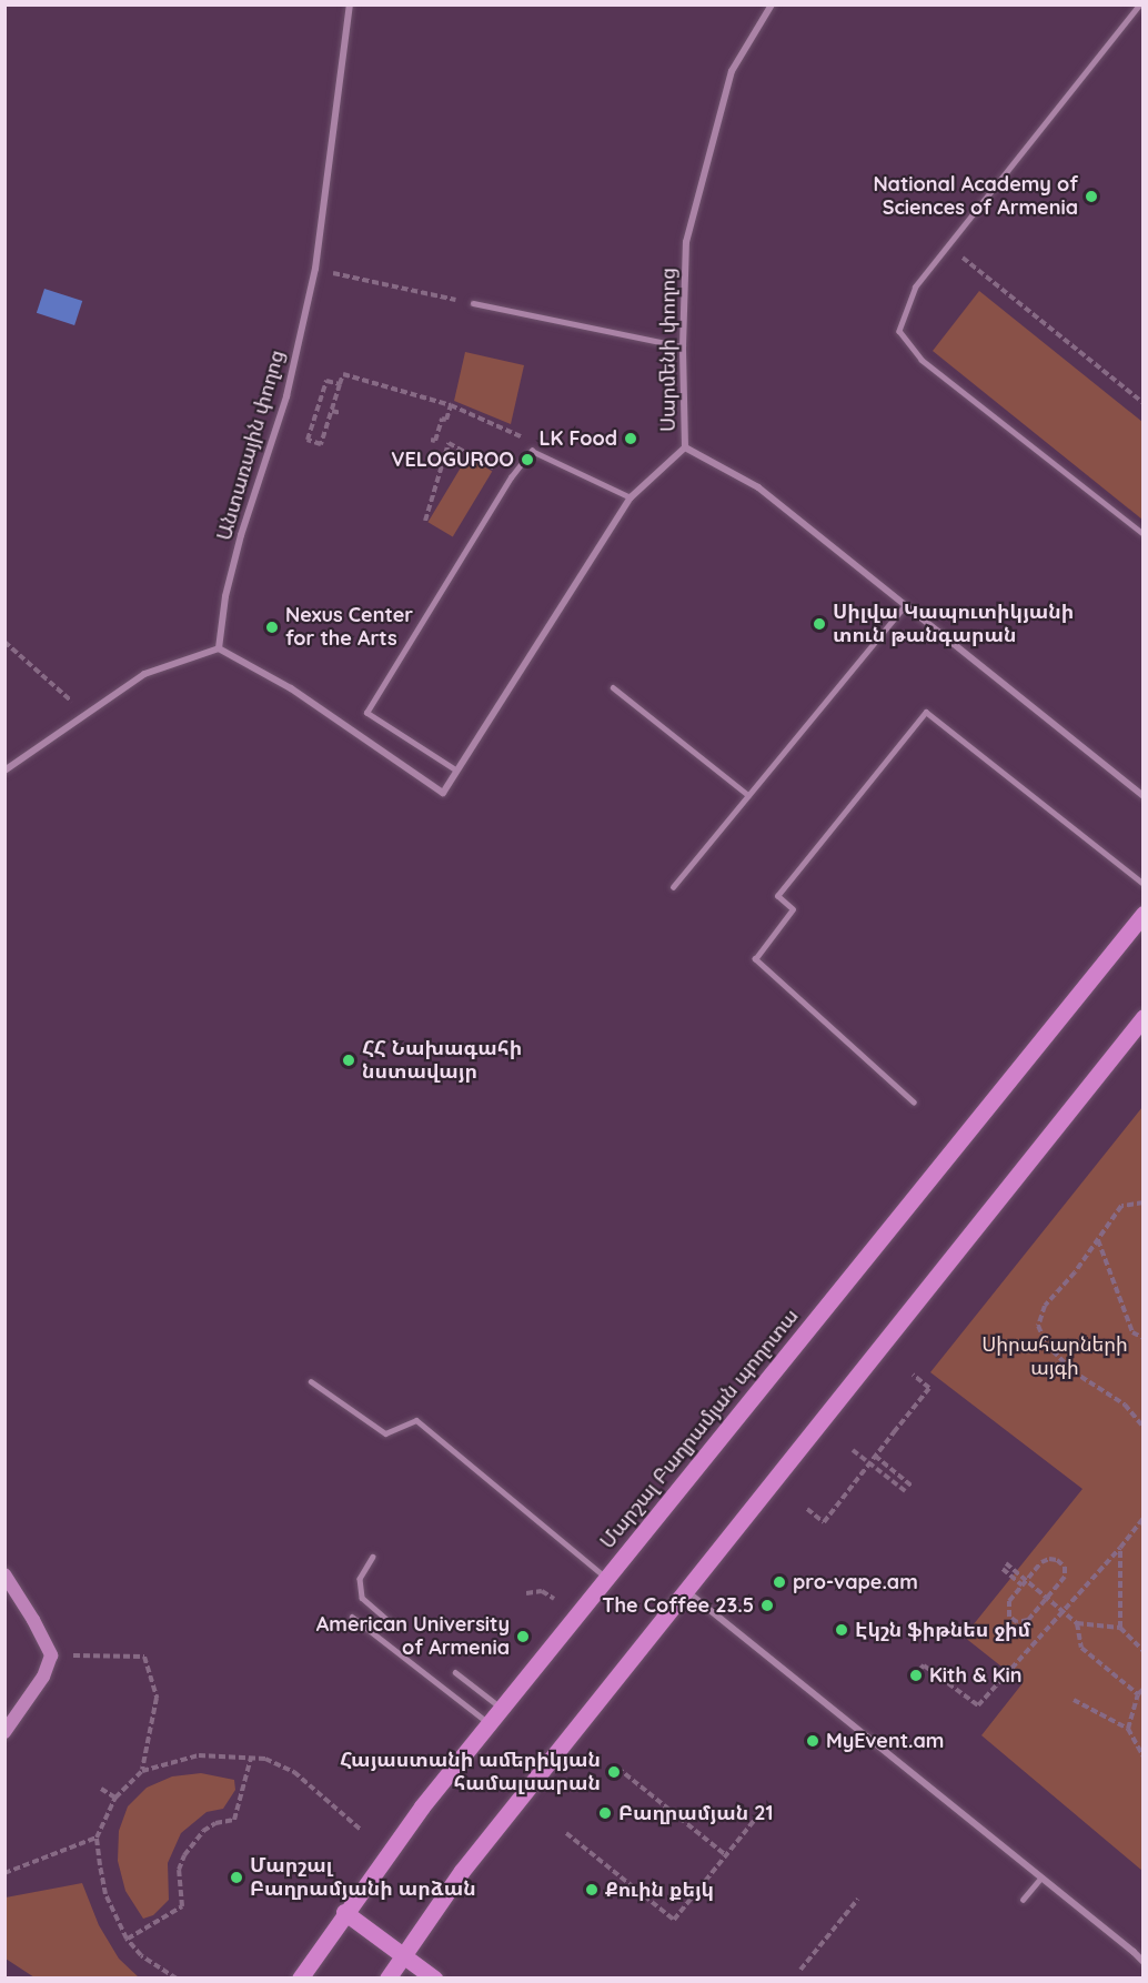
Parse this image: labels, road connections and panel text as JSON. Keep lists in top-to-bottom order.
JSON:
{
  "streets": {
    "main road": ["Մարշալ Բաղրամյան պողոտա"],
    "street": ["Սարմենի փողոց", "Անտառային փողոց"]
  },
  "crossings": [
    ["Սարմենի փողոց", "Անտառային փողոց"]
  ],
  "parks": ["Սիրահարների այգի"],
  "places": [
    "National Academy of Sciences of Armenia",
    "LK Food",
    "VELOGUROO",
    "Սիլվա Կապուտիկյանի տուն թանգարան",
    "Nexus Center for the Arts",
    "ՀՀ Նախագահի նստավայր",
    "pro-vape.am",
    "The Coffee 23.5",
    "Էկշն ֆիթնես ջիմ",
    "American University of Armenia",
    "Kith & Kin",
    "MyEvent.am",
    "Հայաստանի ամերիկյան համալսարան",
    "Բաղրամյան 21",
    "Մարշալ Բաղրամյանի արձան",
    "Քուին քեյկ"
  ]
}
